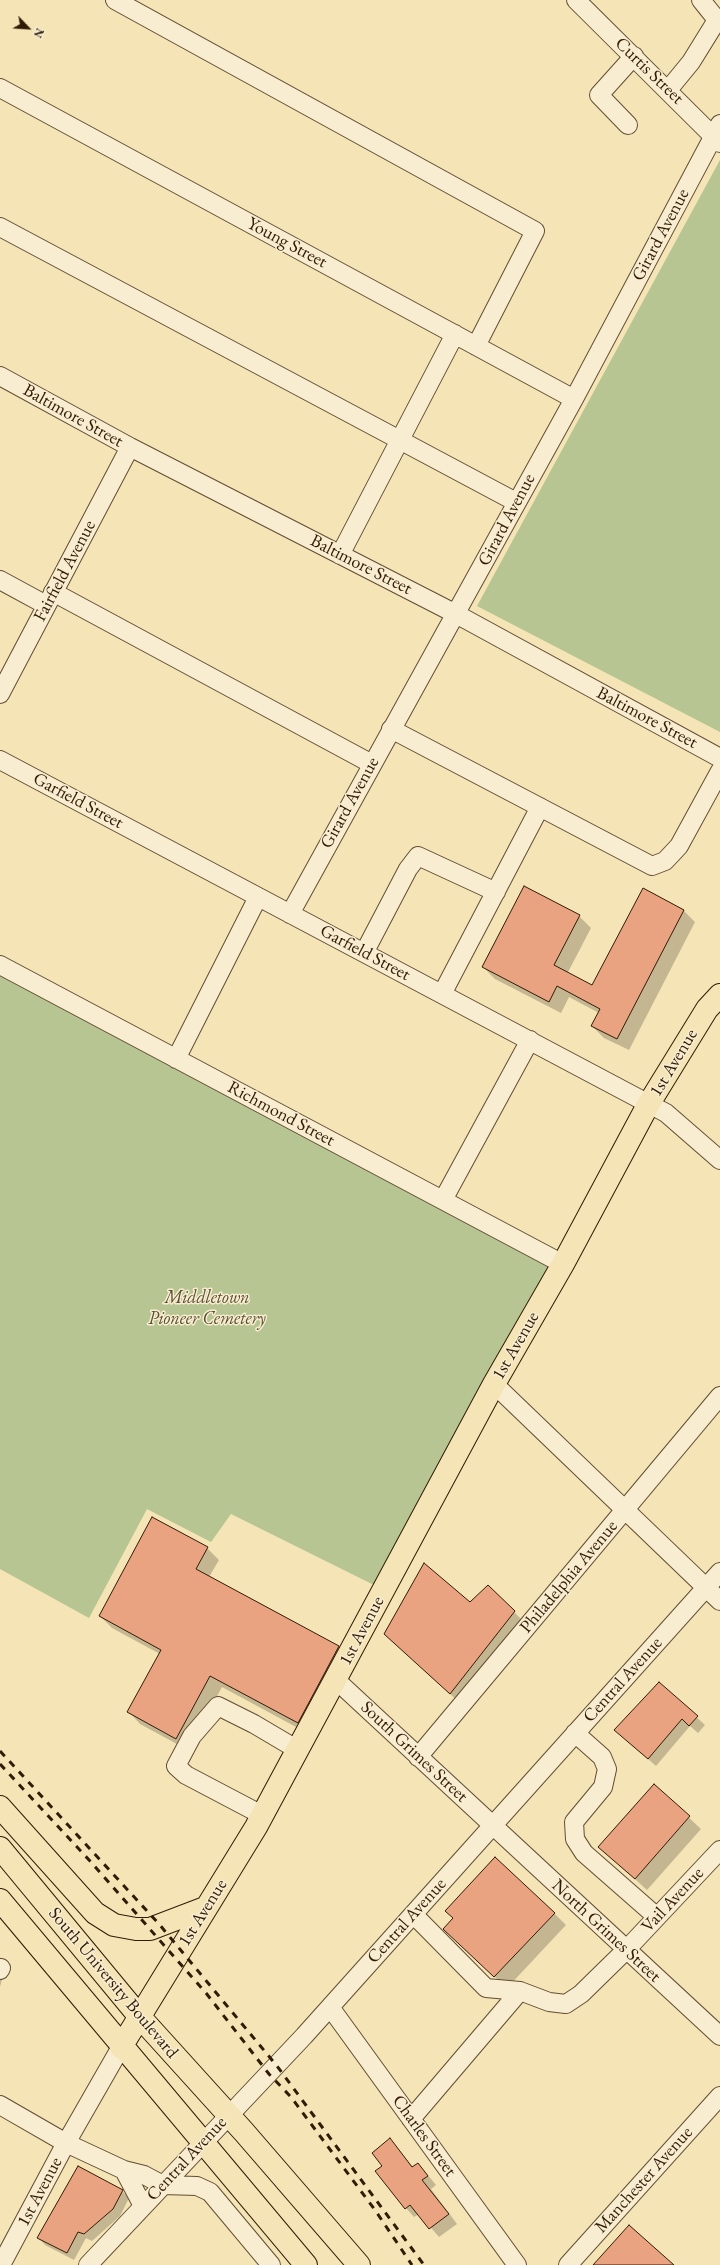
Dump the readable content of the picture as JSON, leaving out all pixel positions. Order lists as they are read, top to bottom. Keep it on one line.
{"streets":{"main road":["1st Avenue","South University Boulevard"],"street":["Curtis Street","Girard Avenue","Young Street","Baltimore Street","Fairfield Avenue","Garfield Street","Richmond Street","Philadelphia Avenue","Central Avenue","South Grimes Street","Vail Avenue","North Grimes Street","Charles Street","Manchester Avenue"]},"crossings":[["Curtis Street","Girard Avenue"],["Girard Avenue","Young Street"],["Girard Avenue","Baltimore Street"],["Girard Avenue","Garfield Street"],["Baltimore Street","Fairfield Avenue"],["Garfield Street","1st Avenue"],["1st Avenue","Richmond Street"],["1st Avenue","South Grimes Street"],["1st Avenue","South University Boulevard"],["Philadelphia Avenue","South Grimes Street"],["Central Avenue","South Grimes Street"],["Central Avenue","North Grimes Street"],["Central Avenue","South University Boulevard"],["Central Avenue","Charles Street"],["South Grimes Street","North Grimes Street"],["Vail Avenue","North Grimes Street"]],"parks":["Middletown Pioneer Cemetery"],"north":"bottom right"}
